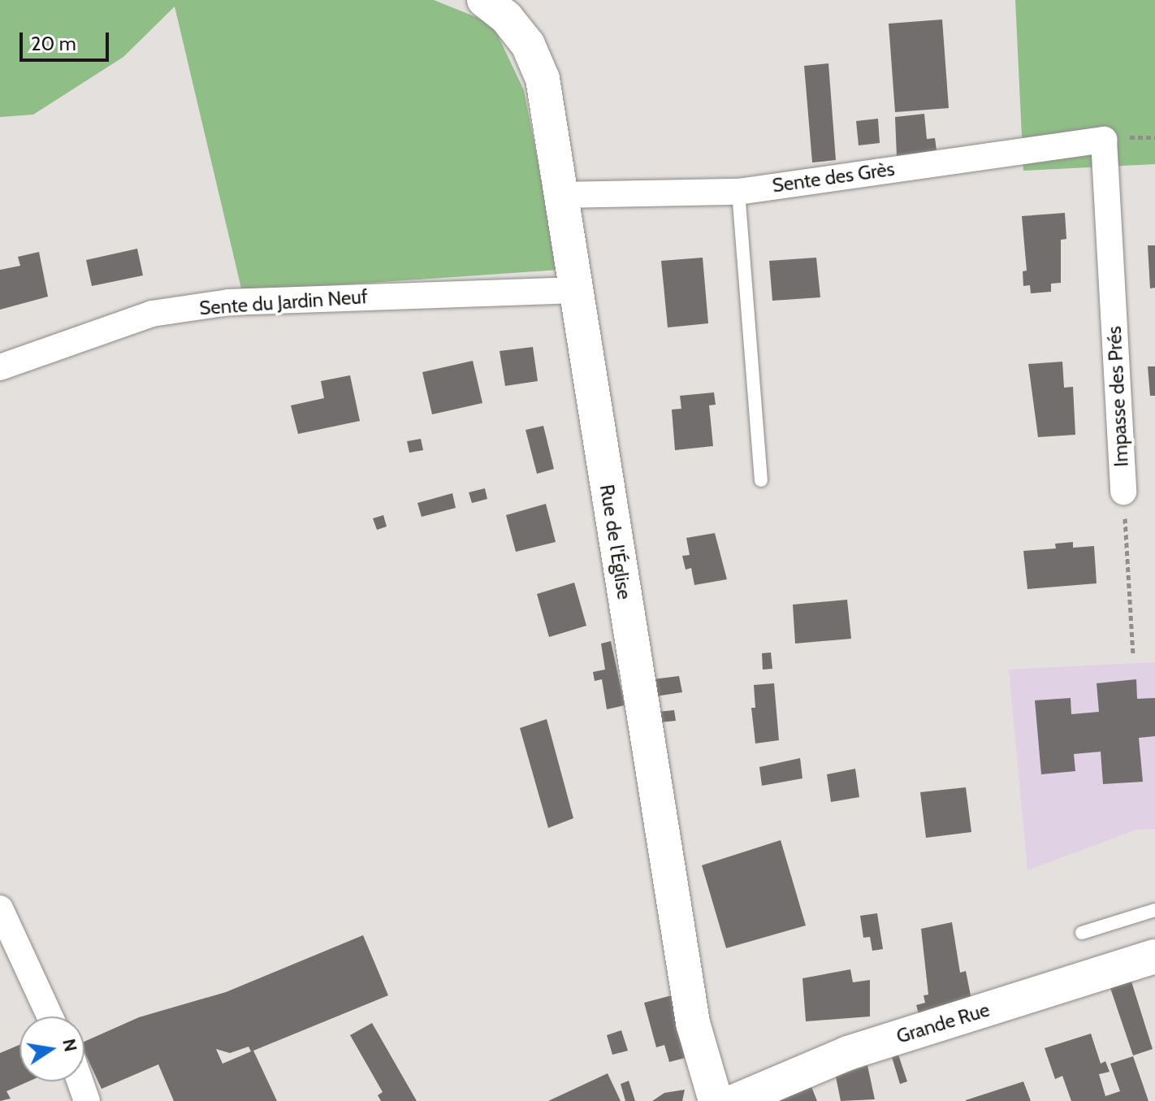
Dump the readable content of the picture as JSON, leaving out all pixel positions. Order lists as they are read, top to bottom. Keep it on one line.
{"streets":{"street":["Sente des Grès","Sente du Jardin Neuf","Impasse des Prés","Rue de l'Église","Grande Rue"]},"crossings":[["Sente des Grès","Impasse des Prés"],["Sente des Grès","Rue de l'Église"],["Sente du Jardin Neuf","Rue de l'Église"]],"scale_bar":"20 m","north":"right"}
